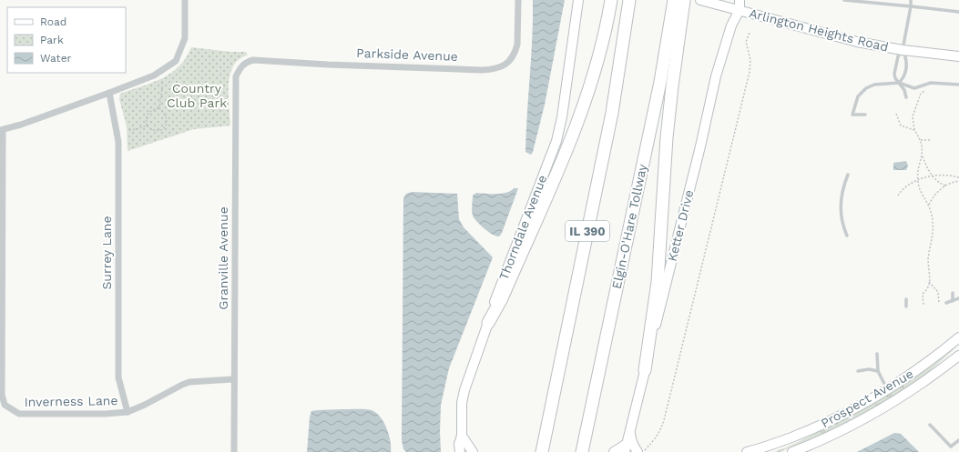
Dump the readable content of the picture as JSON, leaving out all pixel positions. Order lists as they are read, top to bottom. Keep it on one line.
{"streets":{"highway":["Elgin-O'Hare Tollway","IL 390"],"street":["Arlington Heights Road","Parkside Avenue","Ketter Drive","Thorndale Avenue","Surrey Lane","Granville Avenue","Prospect Avenue","Inverness Lane"]},"crossings":[["Arlington Heights Road","Ketter Drive"],["Parkside Avenue","Granville Avenue"],["Surrey Lane","Inverness Lane"],["Granville Avenue","Inverness Lane"]],"parks":["Country Club Park"],"legend":["Road","Park","Water"]}
